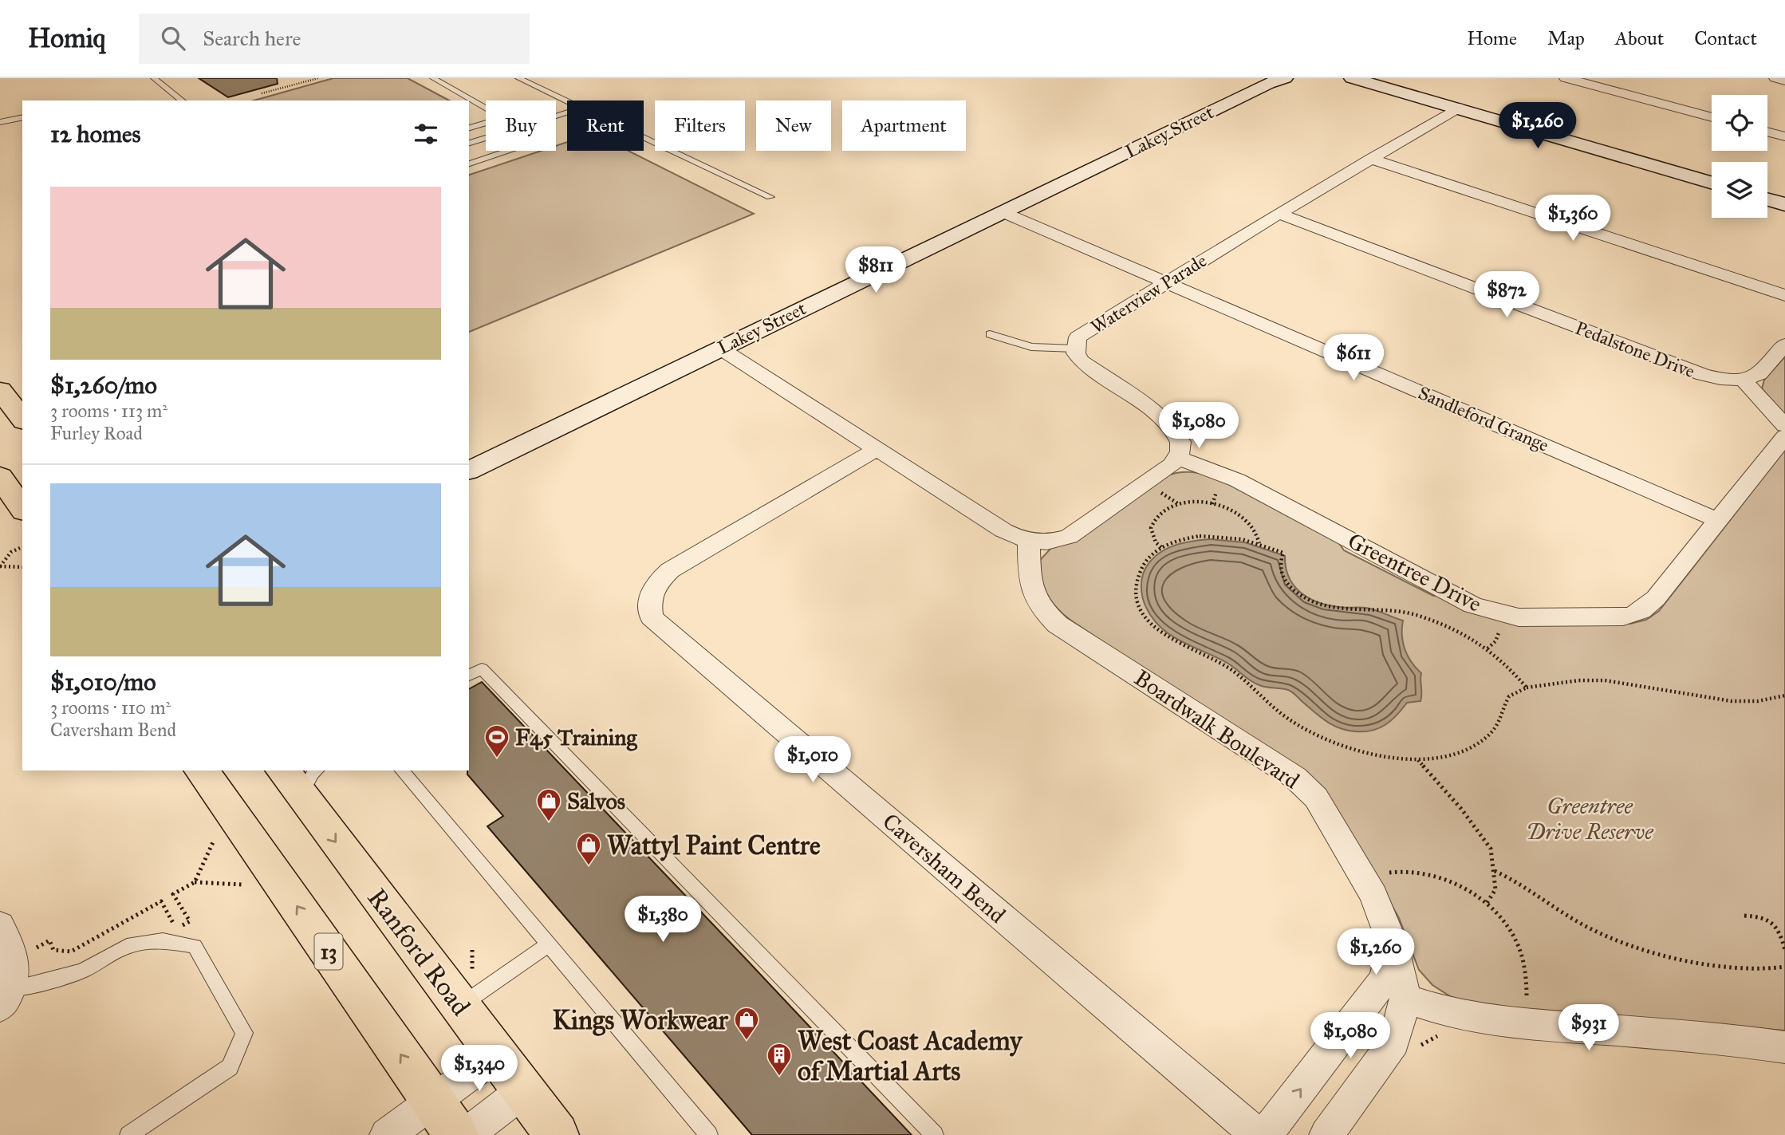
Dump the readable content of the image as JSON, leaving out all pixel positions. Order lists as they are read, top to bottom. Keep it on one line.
{"streets":{"main road":["13","Ranford Road"],"street":["Lakey Street","Waterview Parade","Pedalstone Drive","Sandleford Grange","Greentree Drive","Boardwalk Boulevard","Caversham Bend"]},"crossings":[["Lakey Street","Sandleford Grange"],["Waterview Parade","Pedalstone Drive"],["Waterview Parade","Sandleford Grange"],["Waterview Parade","Greentree Drive"],["Sandleford Grange","Greentree Drive"]],"parks":["Greentree Drive Reserve"],"places":{"sports":["F45 Training"],"shop":["Salvos","Wattyl Paint Centre","Kings Workwear"],"building":["West Coast Academy of Martial Arts"]},"page":{"header":"Homiq","search":"Search here","nav":["Home","Map","About","Contact"],"chip":["Buy","Rent","Filters","New","Apartment"],"heading":"12 homes","price":["$1,260","$1,360","$811","$872","$611","$1,080","$1,010","$1,380","$1,260","$931","$1,080","$1,340"],"list":[{"name":"$1,260/mo","note":"3 rooms · 113 m² · Furley Road"},{"name":"$1,010/mo","note":"3 rooms · 110 m² · Caversham Bend"}]}}
